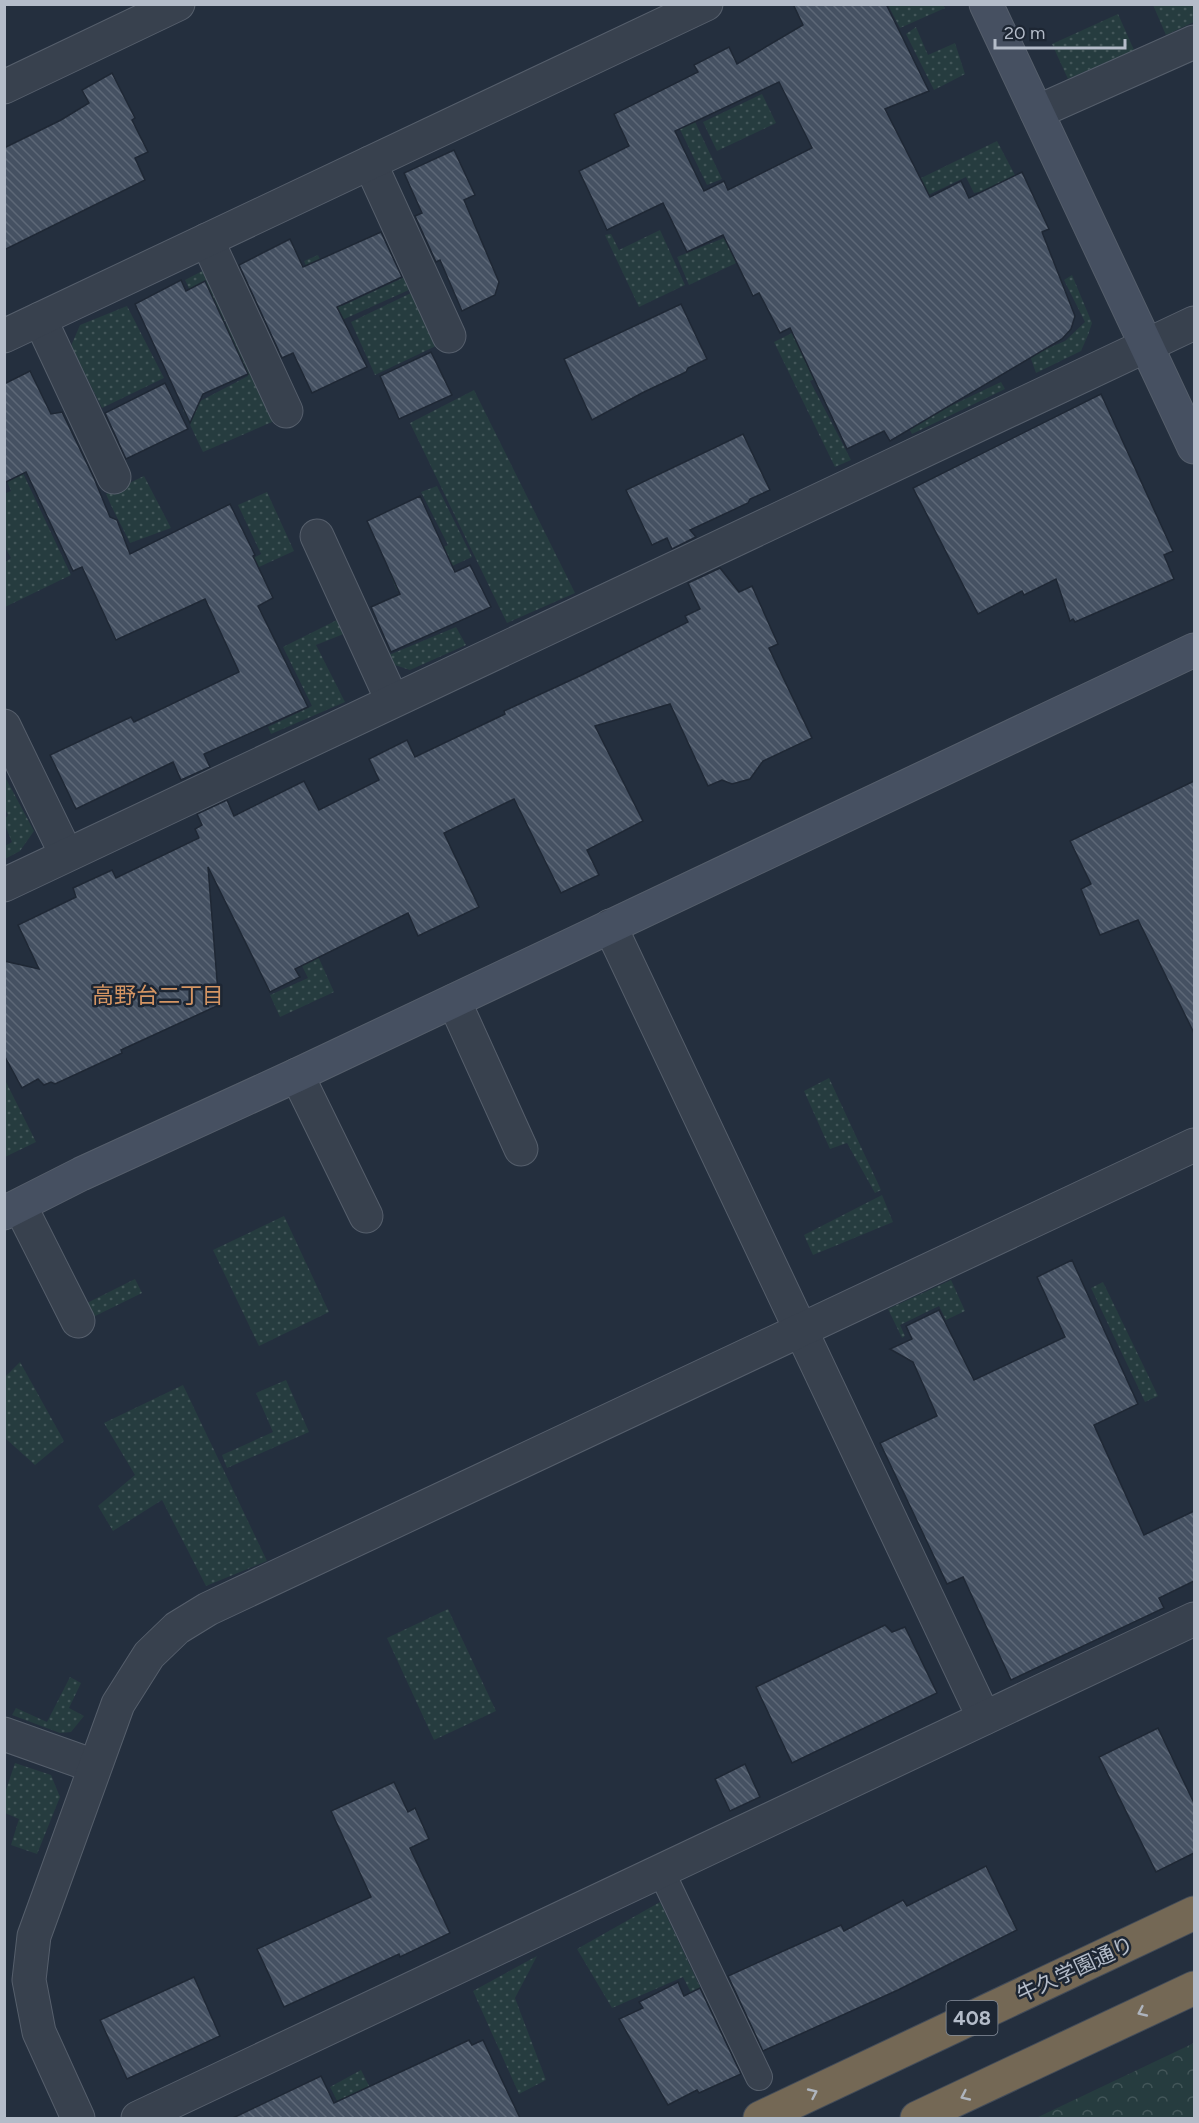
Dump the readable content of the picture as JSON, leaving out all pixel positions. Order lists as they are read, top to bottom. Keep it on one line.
{"streets":{"highway":["牛久学園通り","408"]},"districts":["高野台二丁目"],"scale_bar":"20 m"}
